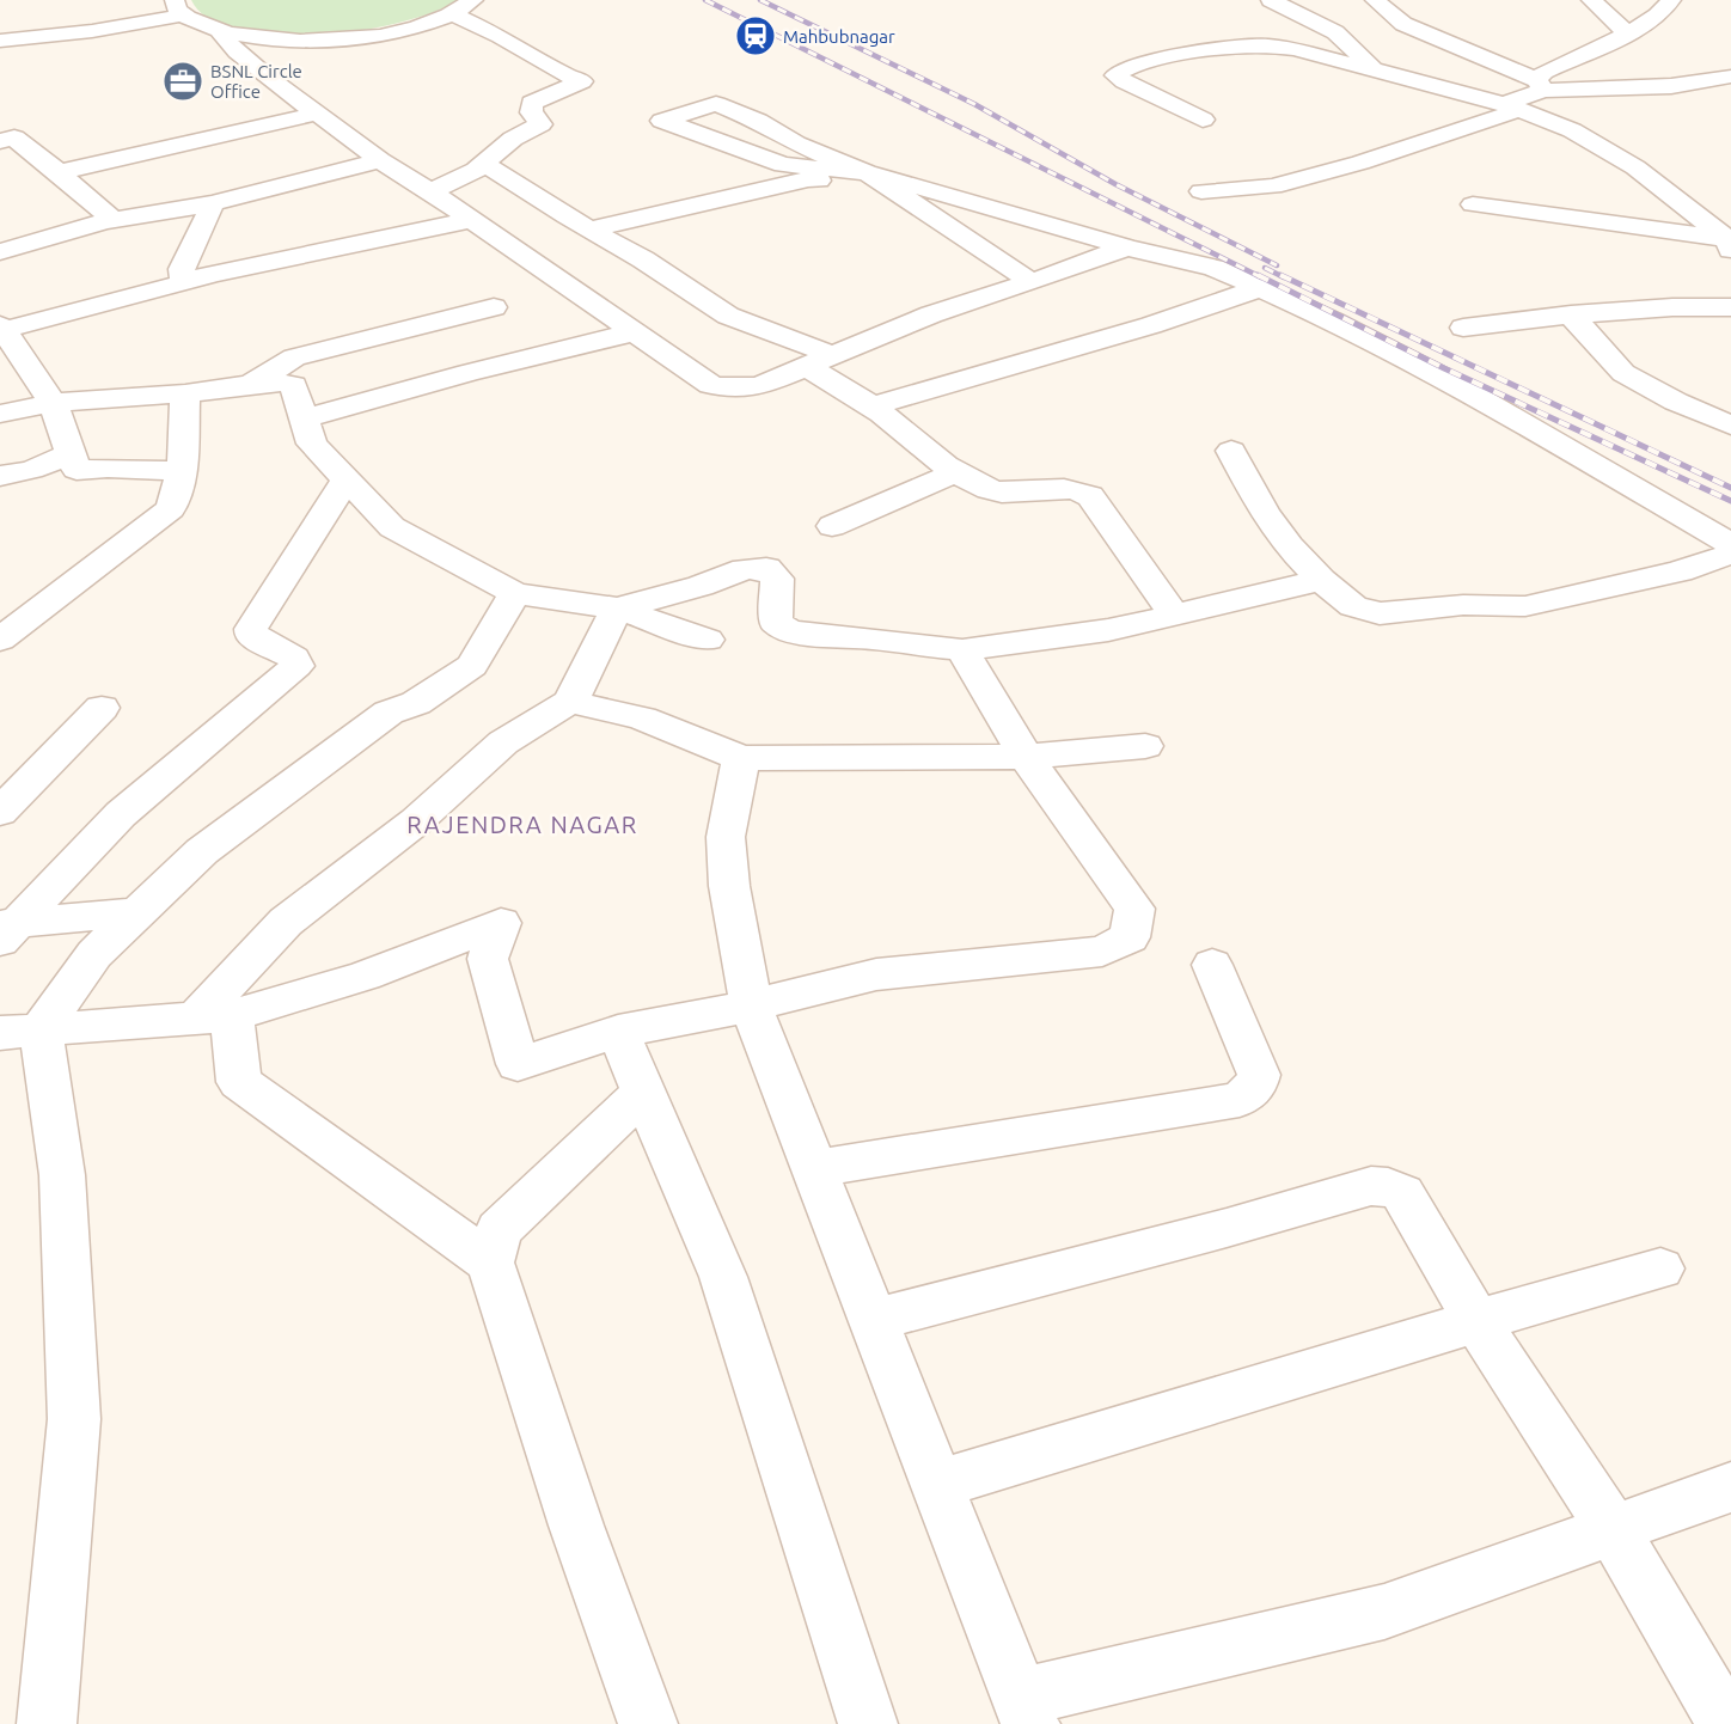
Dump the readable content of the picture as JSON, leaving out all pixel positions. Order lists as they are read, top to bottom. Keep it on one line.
{"districts":["RAJENDRA NAGAR"],"places":{"station":["Mahbubnagar"],"office":["BSNL Circle Office"]}}
